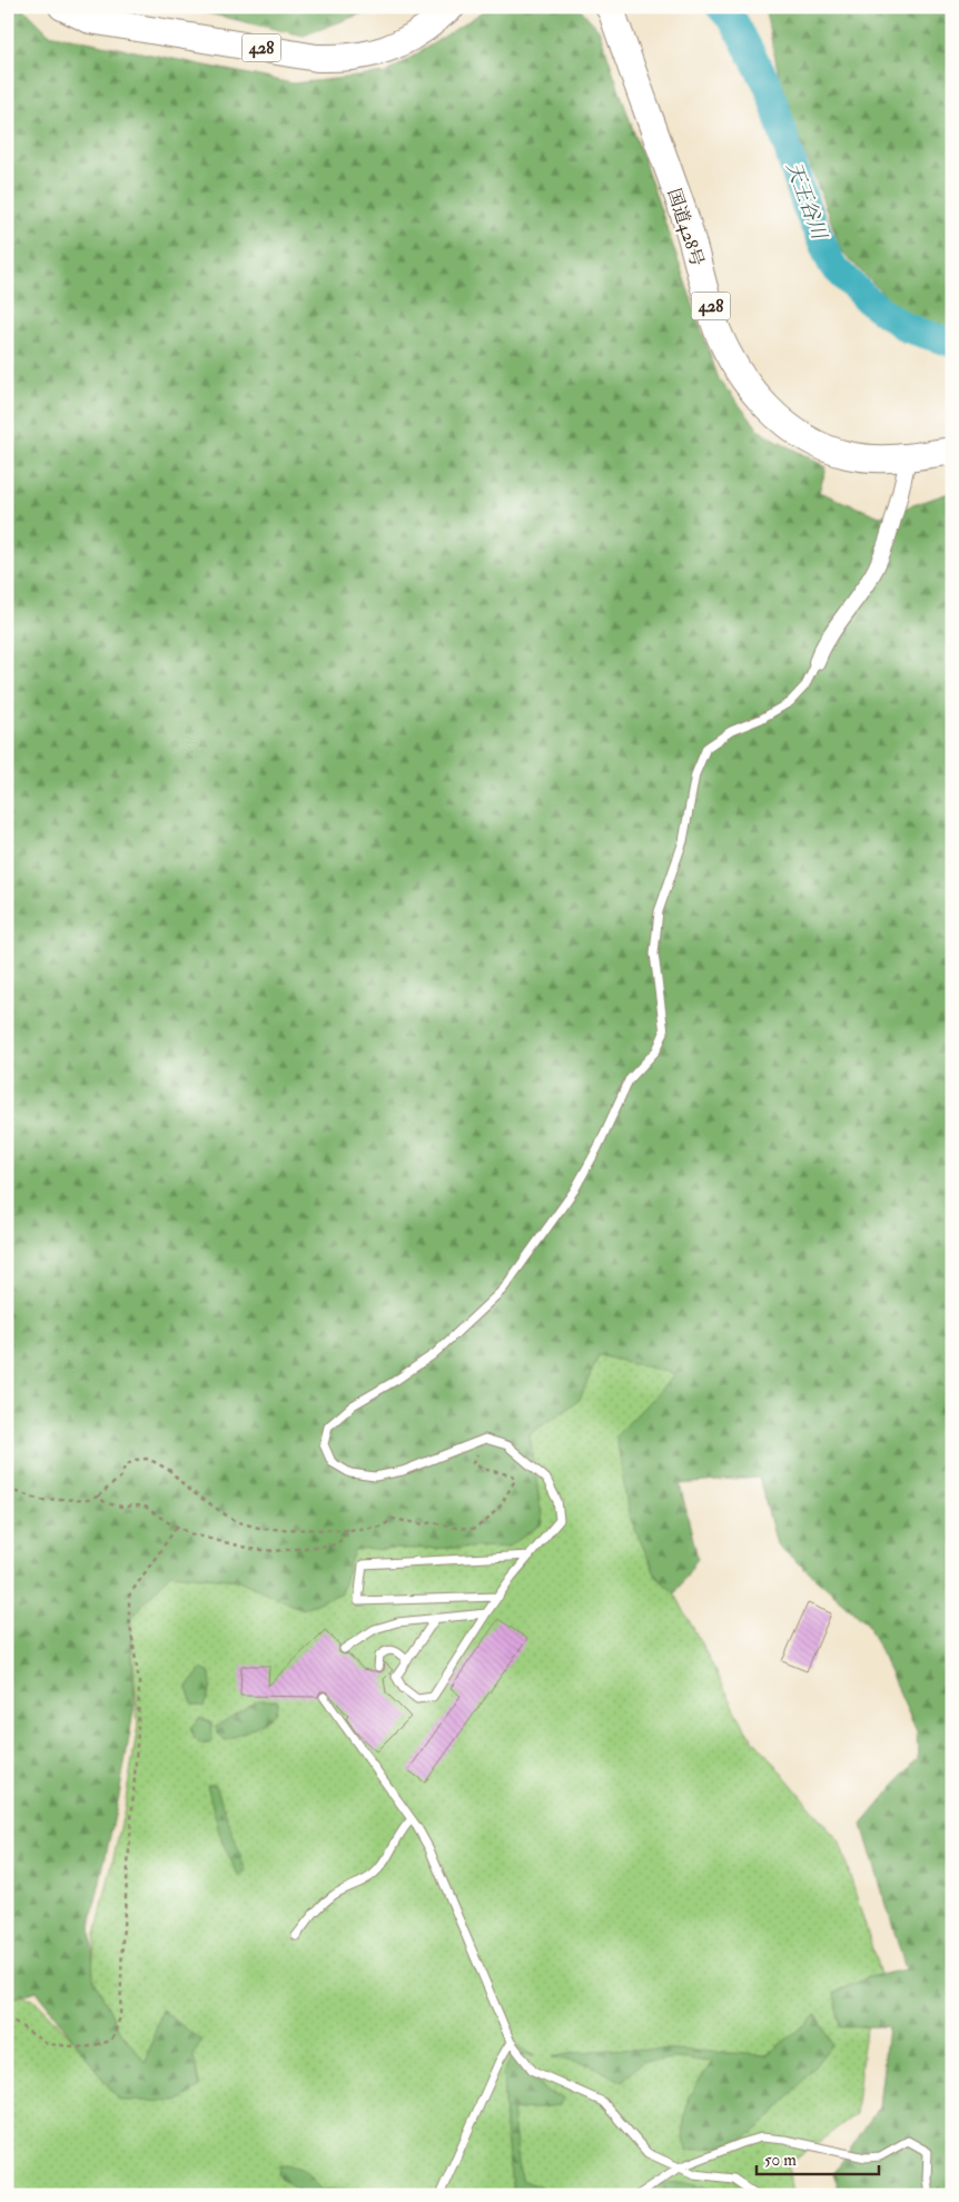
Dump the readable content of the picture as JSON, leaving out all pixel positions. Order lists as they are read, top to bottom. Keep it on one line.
{"streets":{"highway":["428","国道428号"]},"water":["天王谷川"],"scale_bar":"50 m"}
